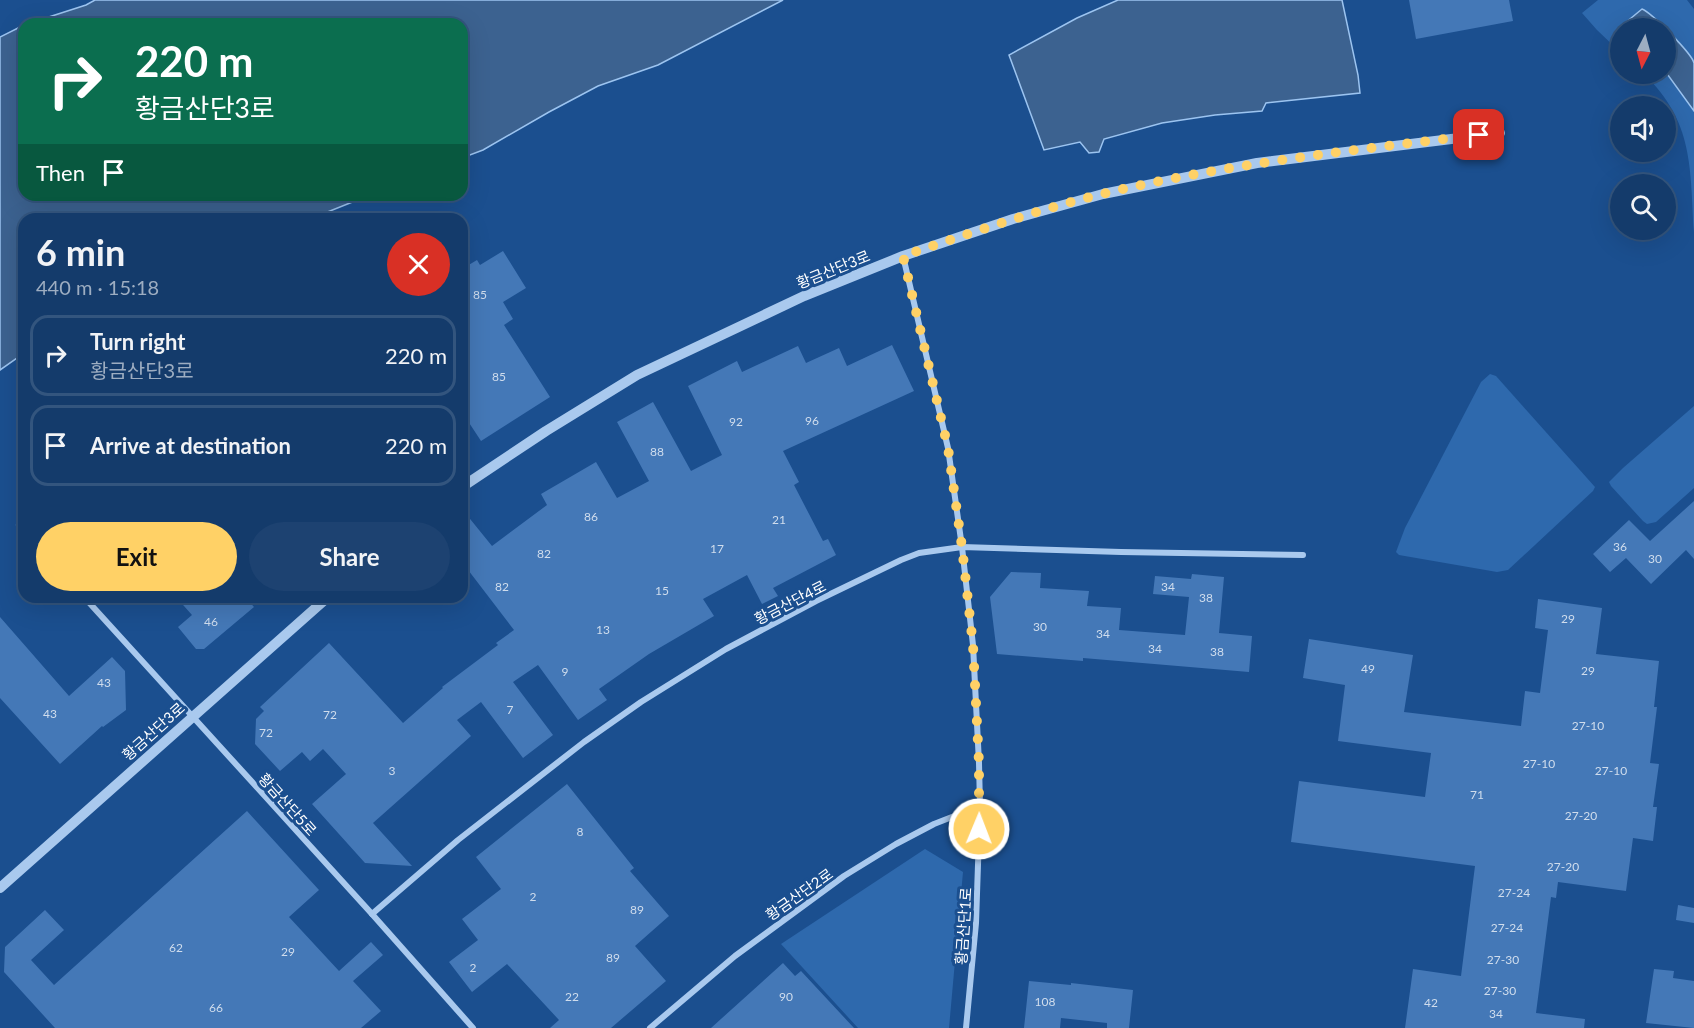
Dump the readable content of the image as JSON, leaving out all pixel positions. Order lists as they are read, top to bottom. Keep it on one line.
{"streets":{"street":["황금산단3로","황금산단4로","황금산단5로","황금산단2로","황금산단1로"]},"crossings":[["황금산단3로","황금산단5로"],["황금산단3로","황금산단1로"],["황금산단4로","황금산단5로"],["황금산단4로","황금산단1로"],["황금산단2로","황금산단1로"]],"house_numbers":["85","85","96","92","88","86","21","36","17","82","30","82","34","15","38","29","46","30","13","34","34","38","49","29","9","43","7","43","72","27-10","72","27-10","3","27-10","71","27-20","8","27-20","27-24","2","89","27-24","62","29","89","27-30","2","27-30","22","90","108","42","66","34"],"north":"bottom","page":{"turn":["220 m","황금산단3로"],"then":"Then","heading":["6 min","440 m · 15:18"],"list":[{"name":"Turn right","note":"황금산단3로","value":"220 m"},{"name":"Arrive at destination","value":"220 m"}],"buttons":["Exit","Share"]}}
